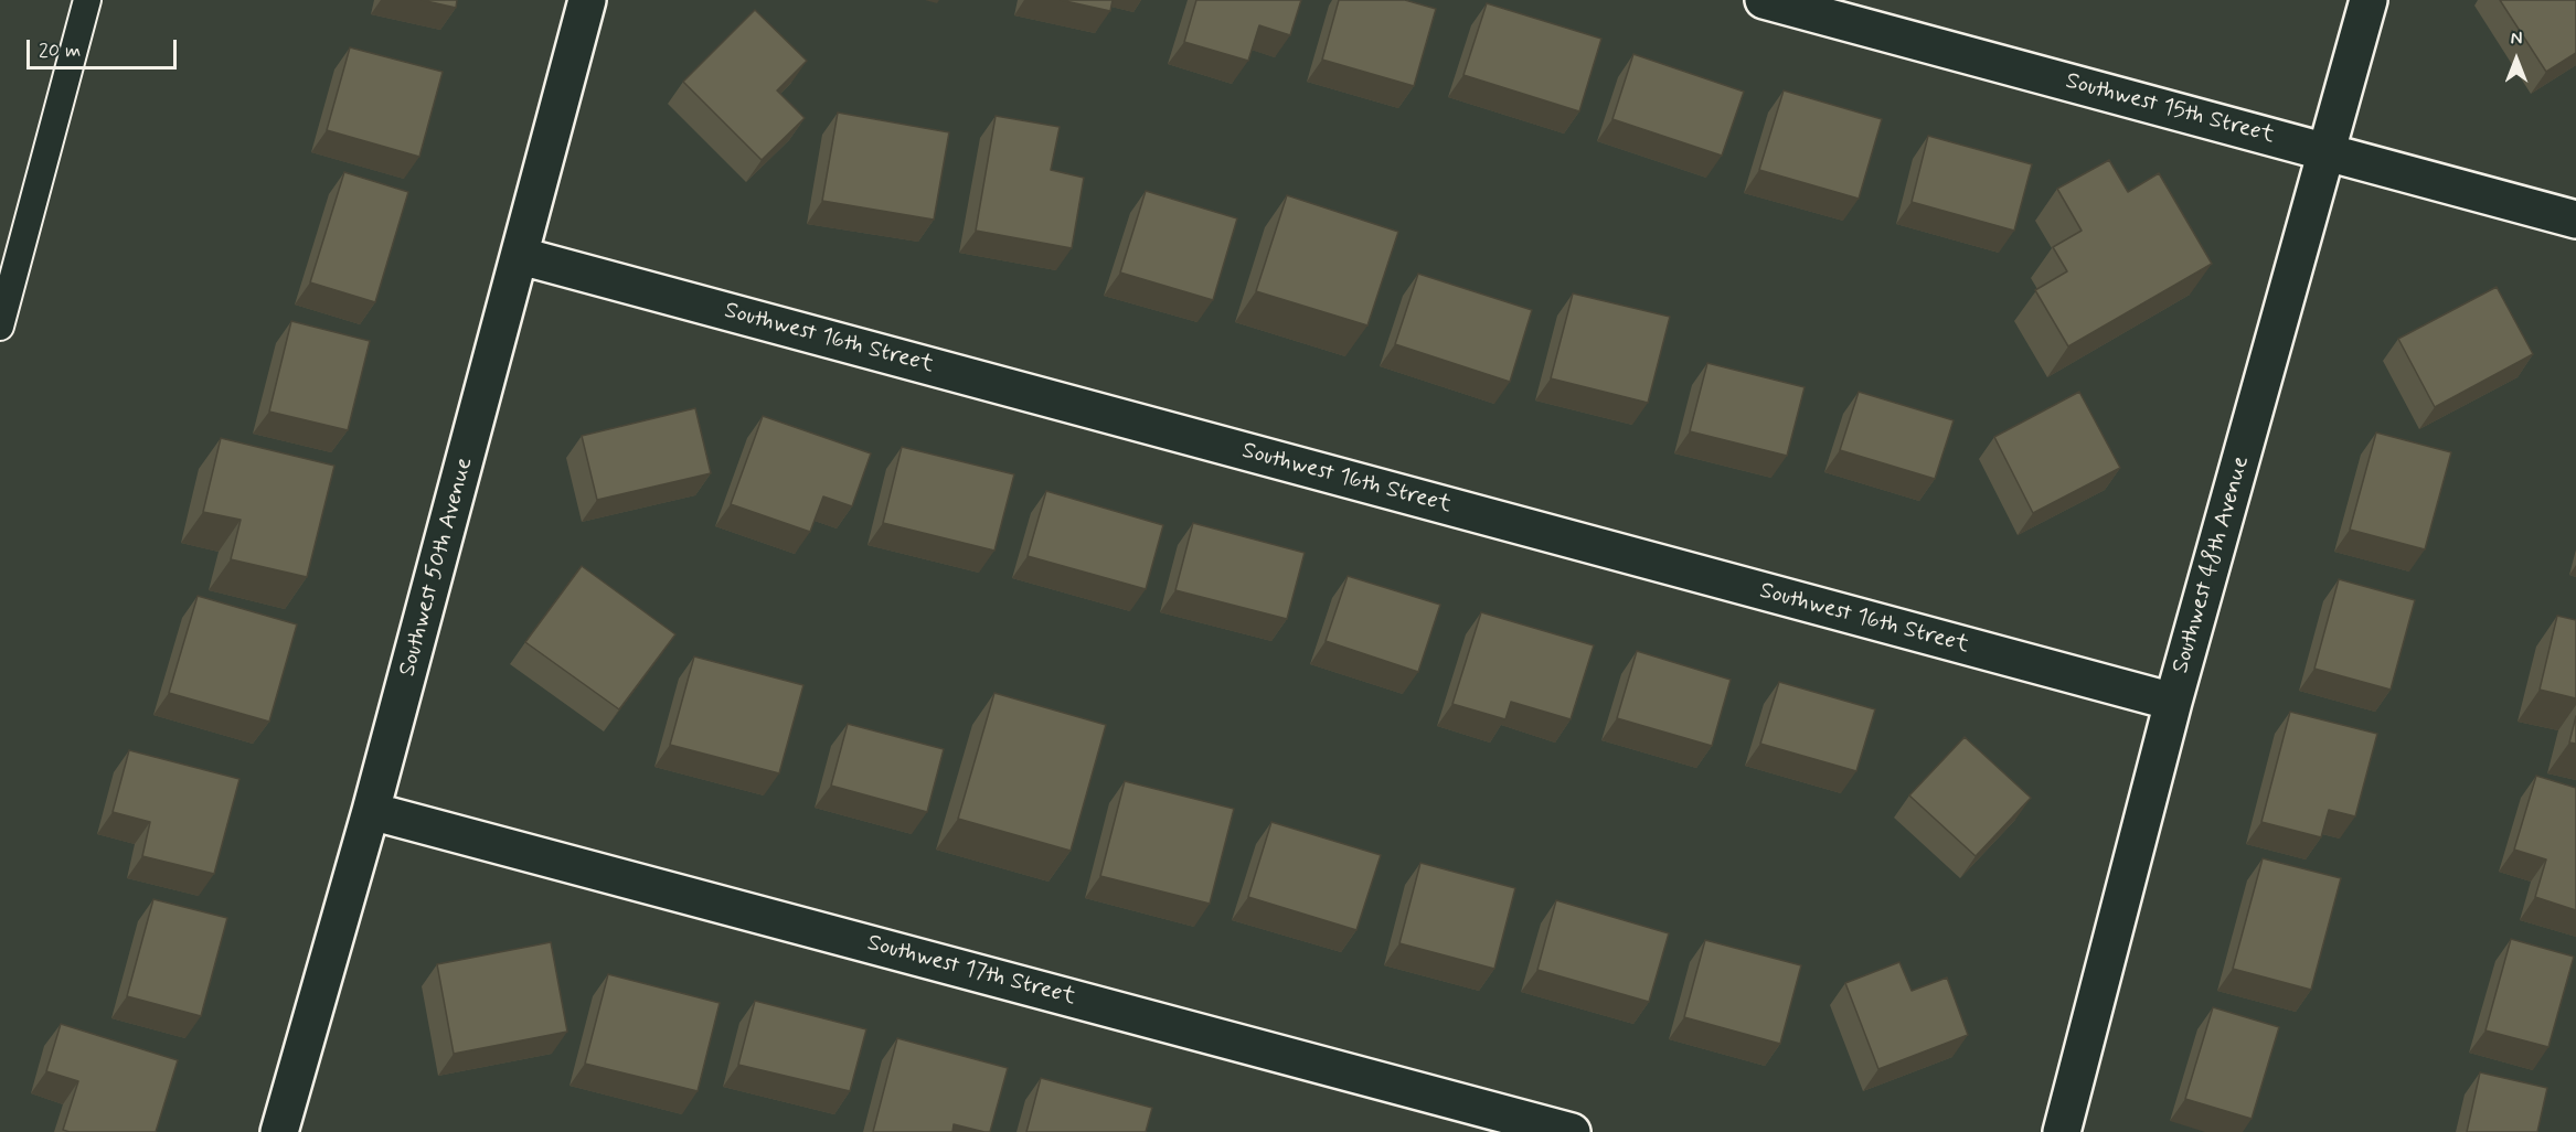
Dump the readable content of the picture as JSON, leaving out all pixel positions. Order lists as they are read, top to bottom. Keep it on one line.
{"streets":{"street":["Southwest 15th Street","Southwest 16th Street","Southwest 48th Avenue","Southwest 50th Avenue","Southwest 17th Street"]},"crossings":[["Southwest 15th Street","Southwest 48th Avenue"],["Southwest 16th Street","Southwest 48th Avenue"],["Southwest 16th Street","Southwest 50th Avenue"],["Southwest 50th Avenue","Southwest 17th Street"]],"scale_bar":"20 m","north":"top"}
